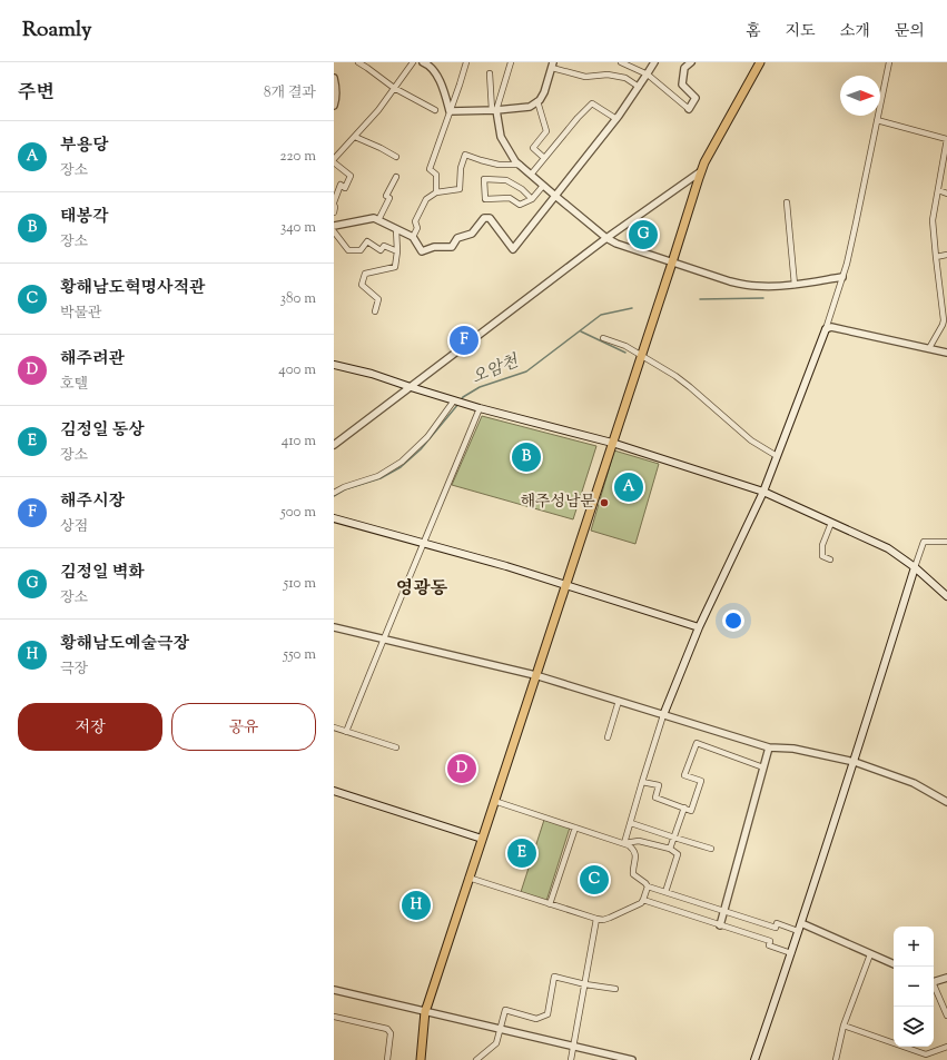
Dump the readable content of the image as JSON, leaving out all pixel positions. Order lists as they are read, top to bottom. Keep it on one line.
{"districts":["영광동"],"water":["오암천"],"places":["해주성남문"],"north":"right","page":{"header":"Roamly","nav":["홈","지도","소개","문의"],"heading":["주변","8개 결과"],"list":[{"mark":"A","name":"부용당","note":"장소","value":"220 m"},{"mark":"B","name":"태봉각","note":"장소","value":"340 m"},{"mark":"C","name":"황해남도혁명사적관","note":"박물관","value":"380 m"},{"mark":"D","name":"해주려관","note":"호텔","value":"400 m"},{"mark":"E","name":"김정일 동상","note":"장소","value":"410 m"},{"mark":"F","name":"해주시장","note":"상점","value":"500 m"},{"mark":"G","name":"김정일 벽화","note":"장소","value":"510 m"},{"mark":"H","name":"황해남도예술극장","note":"극장","value":"550 m"}],"pins":["G","F","B","A","D","E","C","H"],"buttons":["저장","공유"],"map_buttons":["+","−"]}}
